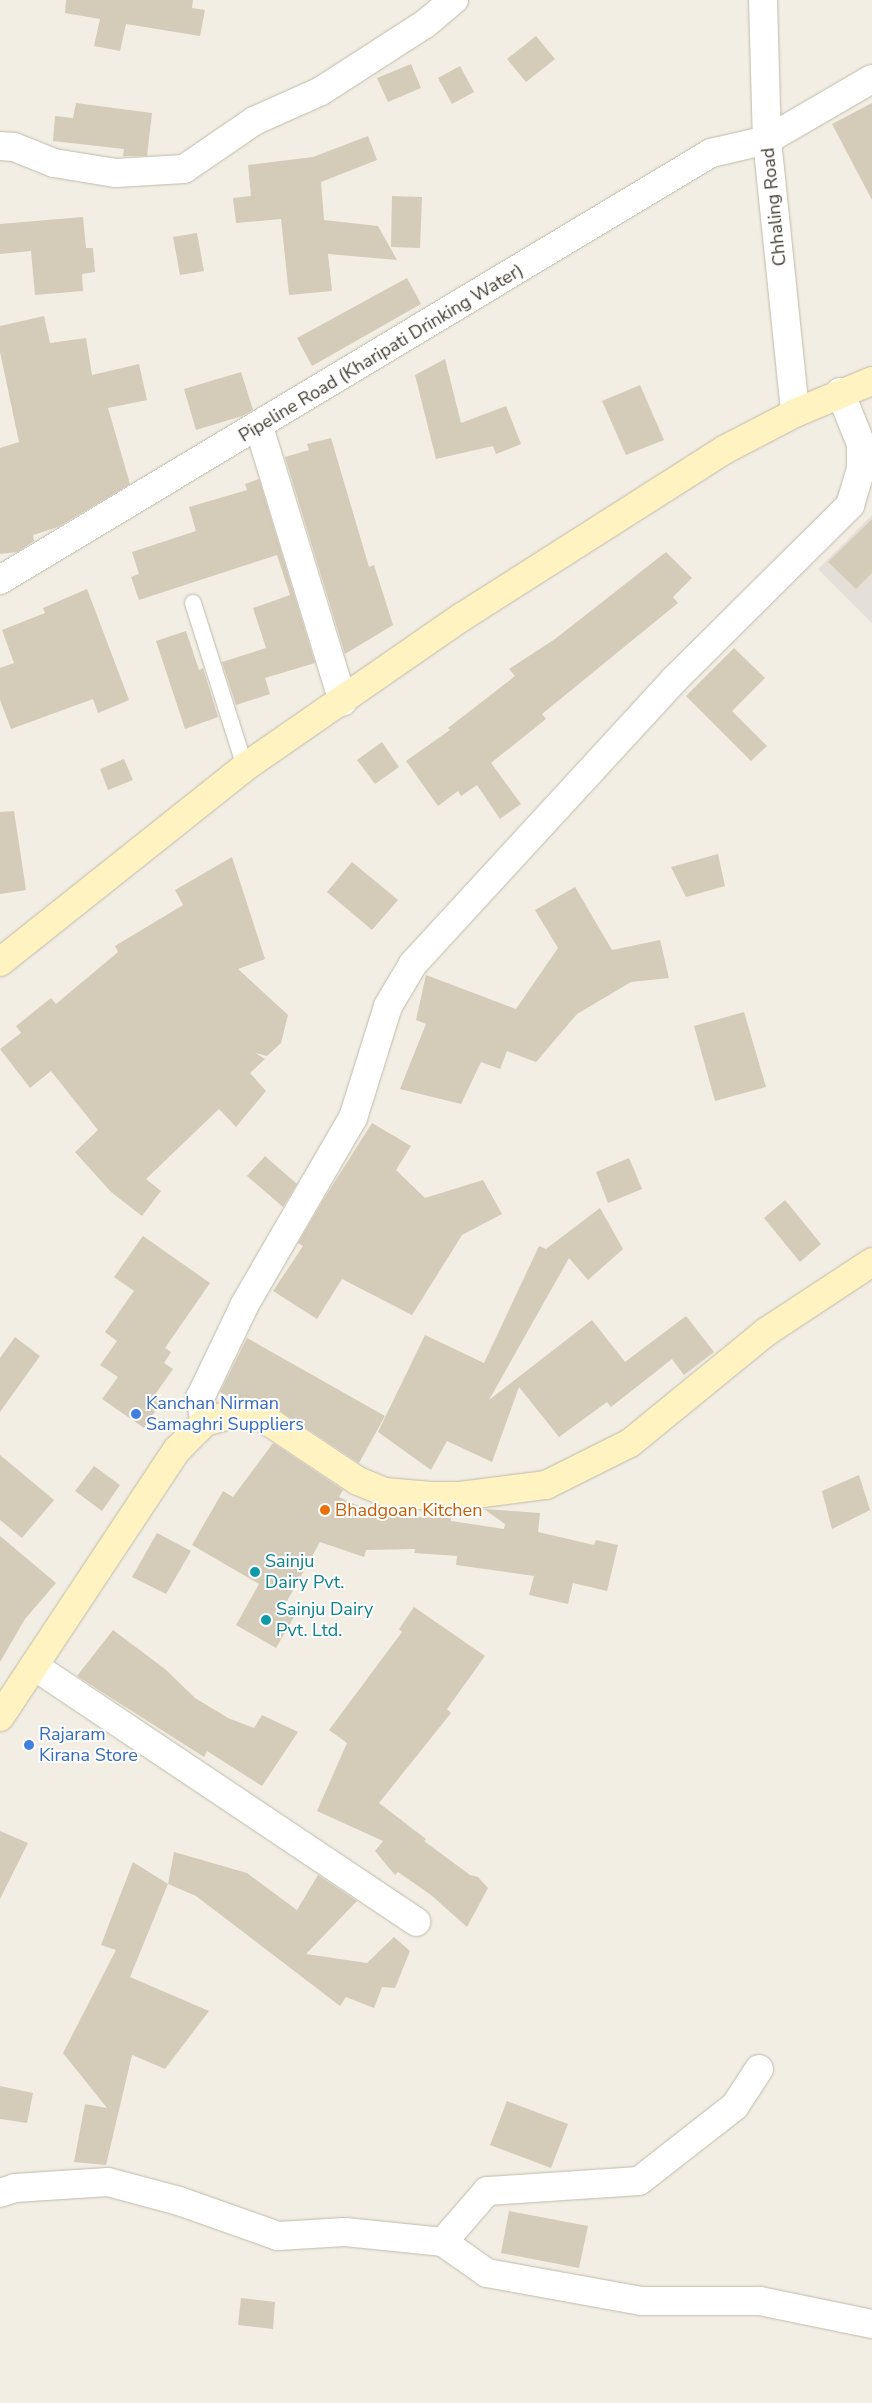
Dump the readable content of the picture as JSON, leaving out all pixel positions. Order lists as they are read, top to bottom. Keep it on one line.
{"streets":{"street":["Chhaling Road","Pipeline Road (Kharipati Drinking Water)"]},"crossings":[["Chhaling Road","Pipeline Road (Kharipati Drinking Water)"]],"places":["Kanchan Nirman Samaghri Suppliers","Bhadgoan Kitchen","Sainju Dairy Pvt.","Sainju Dairy Pvt. Ltd.","Rajaram Kirana Store"]}
